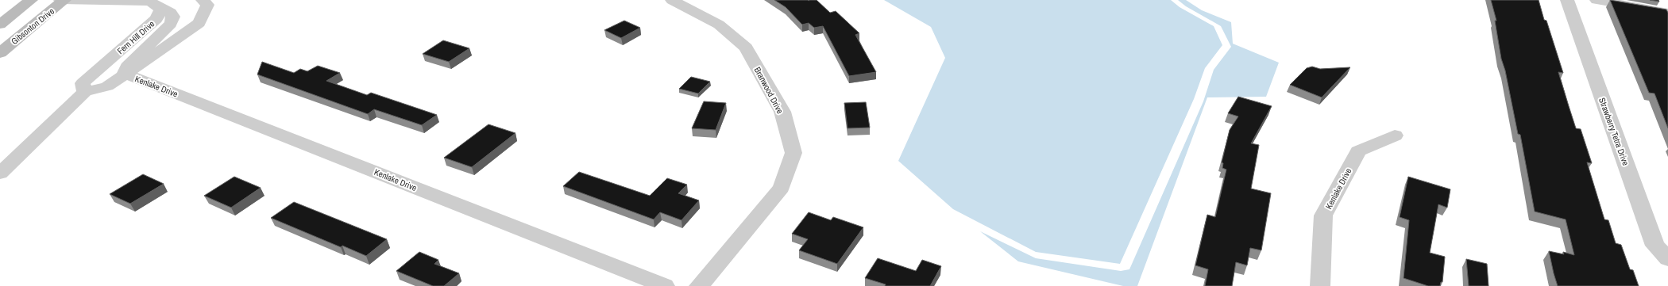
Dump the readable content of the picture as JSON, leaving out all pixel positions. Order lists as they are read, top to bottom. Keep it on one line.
{"streets":{"main road":["Gibsonton Drive"],"street":["Fern Hill Drive","Kenlake Drive","Branwood Drive","Strawberry Tetra Drive"]}}
